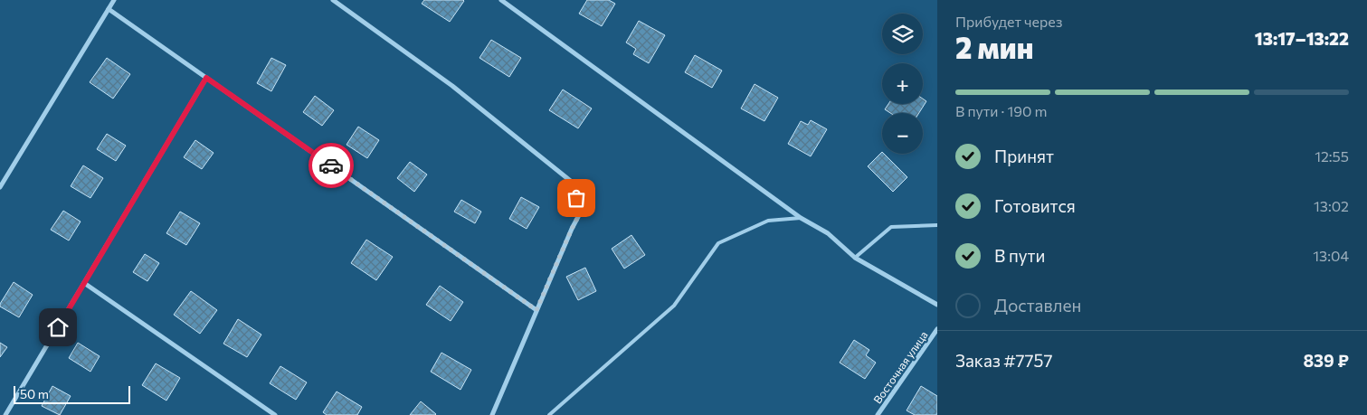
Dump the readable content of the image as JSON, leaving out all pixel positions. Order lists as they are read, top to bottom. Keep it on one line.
{"streets":{"street":["Восточная улица"]},"scale_bar":"50 m","page":{"heading":["2 мин","Прибудет через","13:17–13:22"],"panel":["Заказ #7757","839 ₽"],"map_buttons":["+","−"],"bar":"В пути · 190 m","list":[["Принят","12:55"],["Готовится","13:02"],["В пути","13:04"],"Доставлен"],"scale":"50 m"}}
